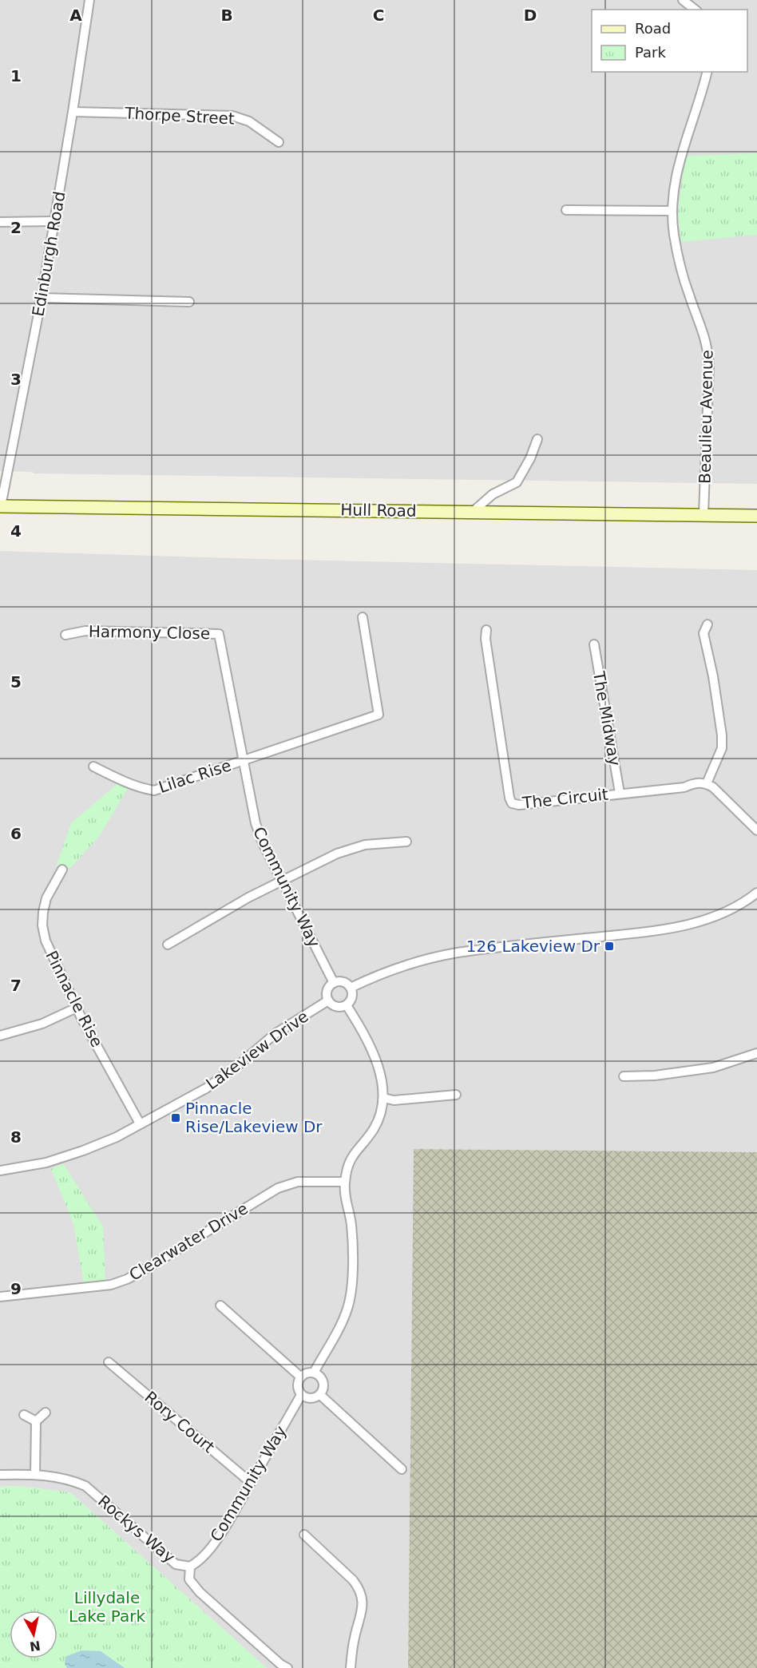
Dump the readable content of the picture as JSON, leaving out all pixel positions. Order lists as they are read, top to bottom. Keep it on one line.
{"streets":{"main road":["Hull Road"],"street":["Thorpe Street","Edinburgh Road","Beaulieu Avenue","Harmony Close","The Midway","Lilac Rise","The Circuit","Community Way","Pinnacle Rise","Lakeview Drive","Clearwater Drive","Rory Court","Rockys Way"]},"crossings":[["Thorpe Street","Edinburgh Road"],["Edinburgh Road","Hull Road"],["Beaulieu Avenue","Hull Road"],["Harmony Close","Lilac Rise"],["Harmony Close","Community Way"],["The Midway","The Circuit"],["Lilac Rise","Community Way"],["Community Way","Lakeview Drive"],["Community Way","Rory Court"],["Community Way","Rockys Way"],["Pinnacle Rise","Lakeview Drive"]],"parks":["Lillydale Lake Park"],"places":{"transit":["126 Lakeview Dr","Pinnacle Rise/Lakeview Dr"]},"legend":["Road","Park"],"north":"bottom","grid":{"columns":["A","B","C","D"],"rows":["1","2","3","4","5","6","7","8","9"]}}
